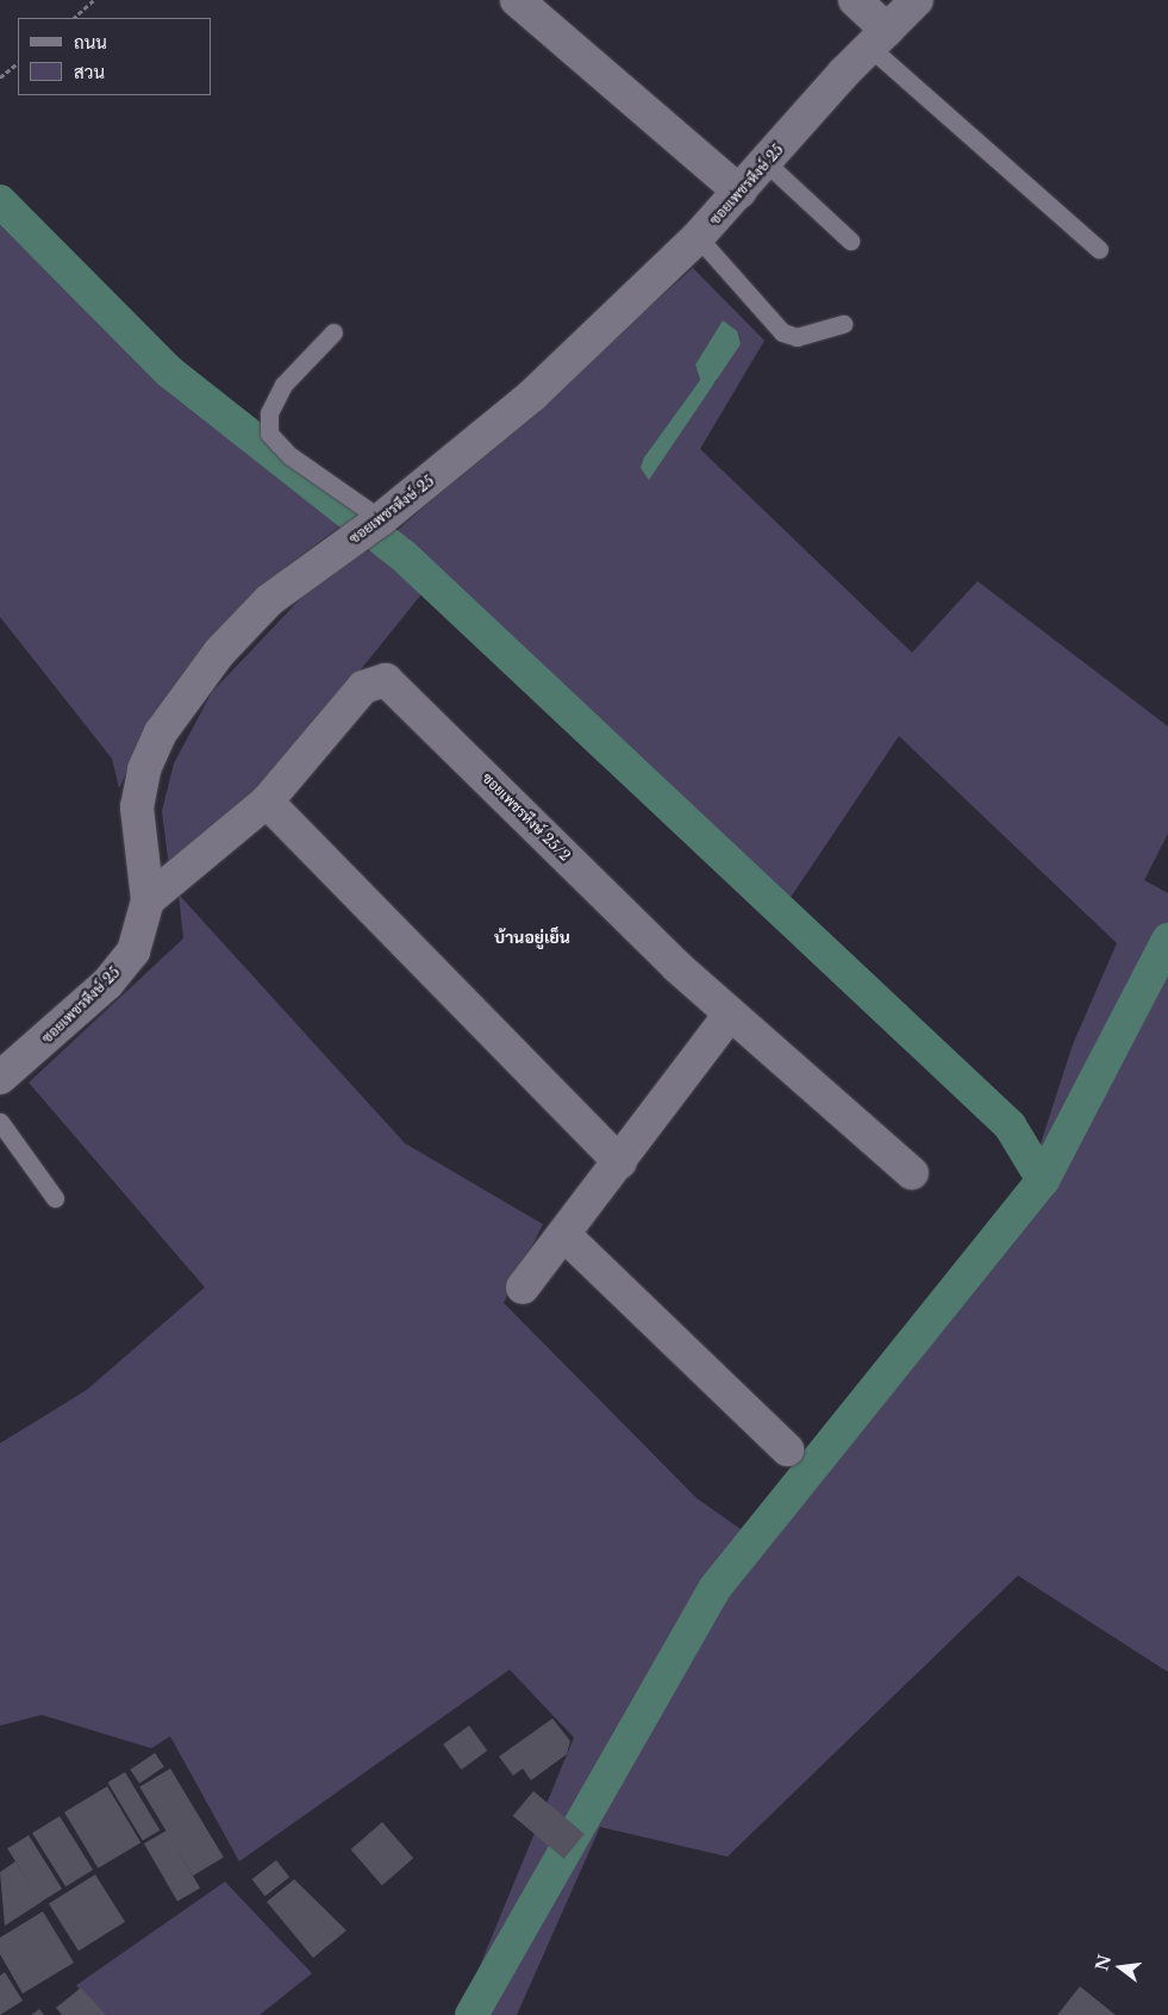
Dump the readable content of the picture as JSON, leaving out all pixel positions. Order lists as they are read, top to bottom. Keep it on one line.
{"streets":{"street":["ซอยเพชรหึงษ์ 25","ซอยเพชรหึงษ์ 25/2"]},"crossings":[["ซอยเพชรหึงษ์ 25","ซอยเพชรหึงษ์ 25/2"]],"districts":["บ้านอยู่เย็น"],"legend":["ถนน","สวน"],"north":"left"}
